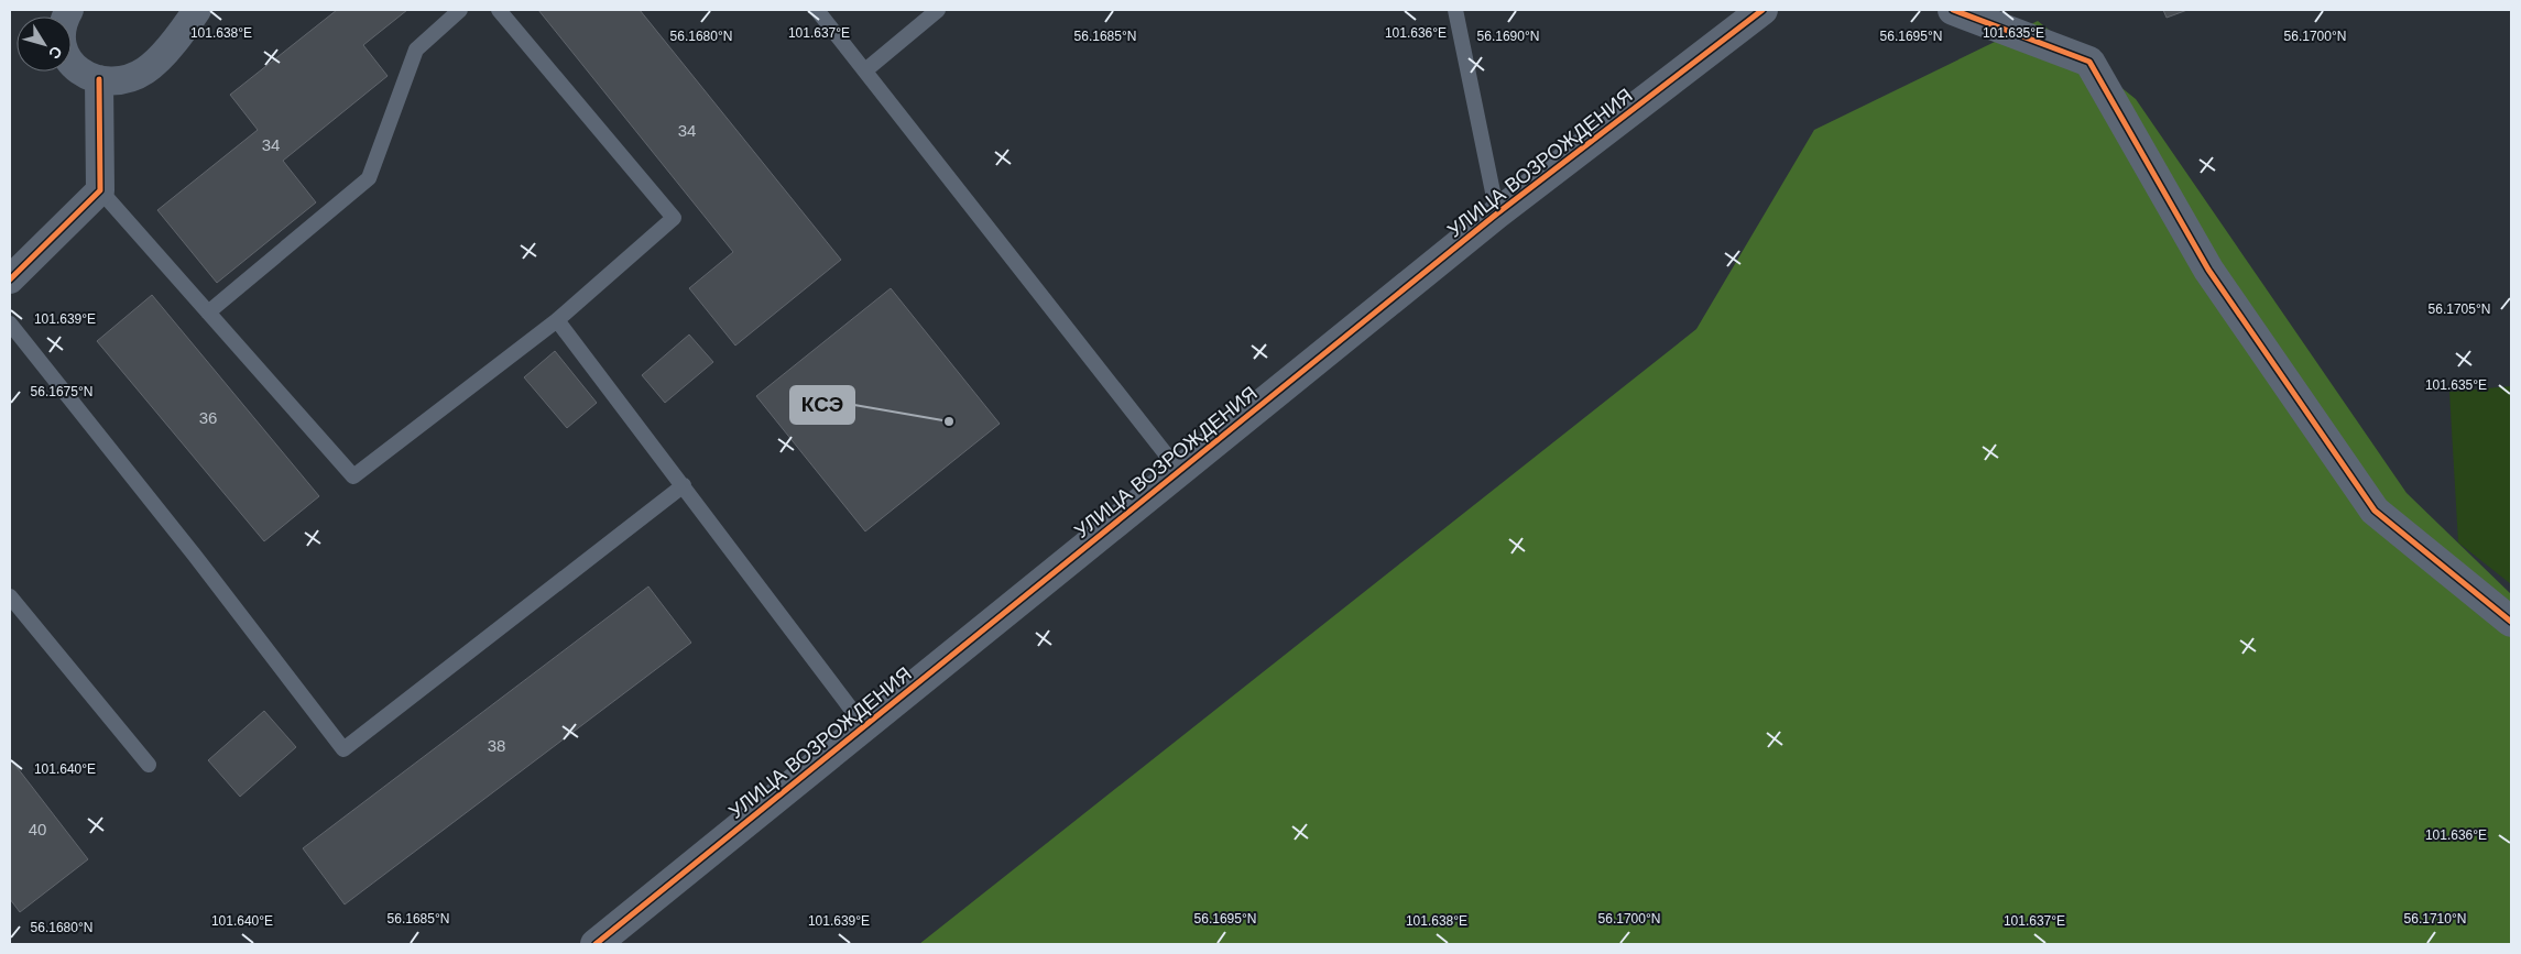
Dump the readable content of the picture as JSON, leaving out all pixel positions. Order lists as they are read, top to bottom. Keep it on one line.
{"streets":{"street":["УЛИЦА ВОЗРОЖДЕНИЯ"]},"places":["КСЭ"],"house_numbers":["34","34","36","38","40"],"north":"bottom right","coordinates":["101.638°E","101.637°E","101.636°E","101.635°E","56.1680°N","56.1685°N","56.1690°N","56.1695°N","56.1700°N","56.1705°N","101.639°E","56.1675°N","101.640°E","56.1710°N"]}
